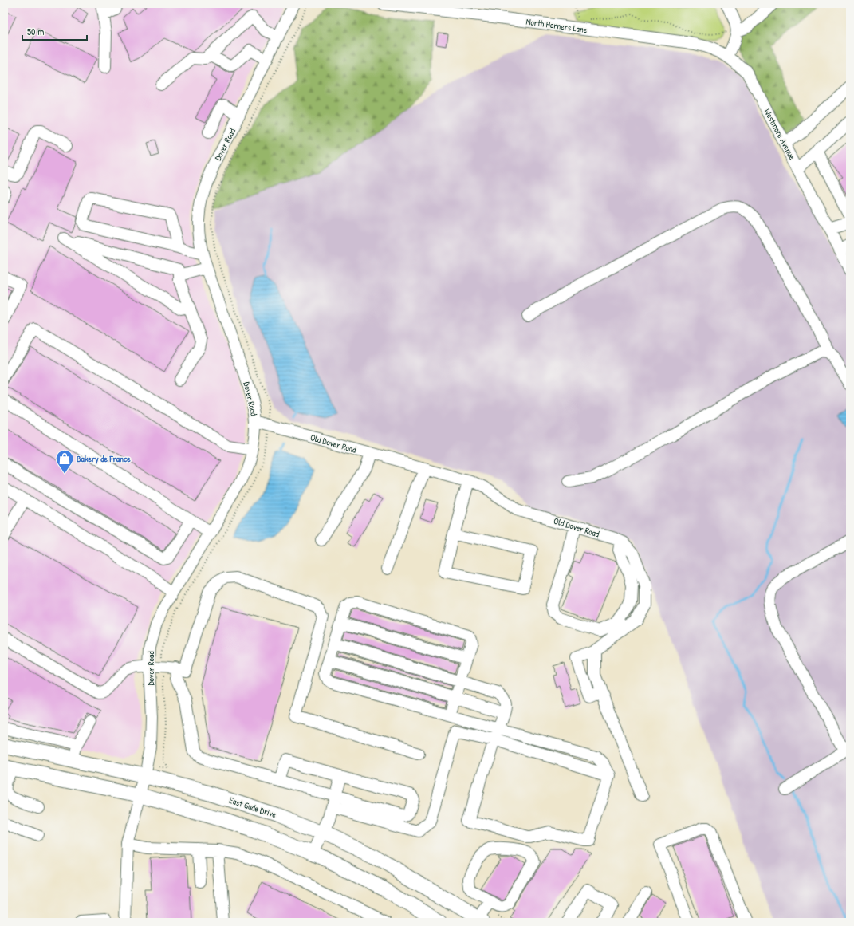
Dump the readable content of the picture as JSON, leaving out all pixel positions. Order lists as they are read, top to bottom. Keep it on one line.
{"streets":{"main road":["East Gude Drive"],"street":["North Horners Lane","Westmore Avenue","Dover Road","Old Dover Road"]},"crossings":[["North Horners Lane","Westmore Avenue"],["Dover Road","Old Dover Road"],["Dover Road","East Gude Drive"]],"places":{"shop":["Bakery de France"]},"scale_bar":"50 m"}
